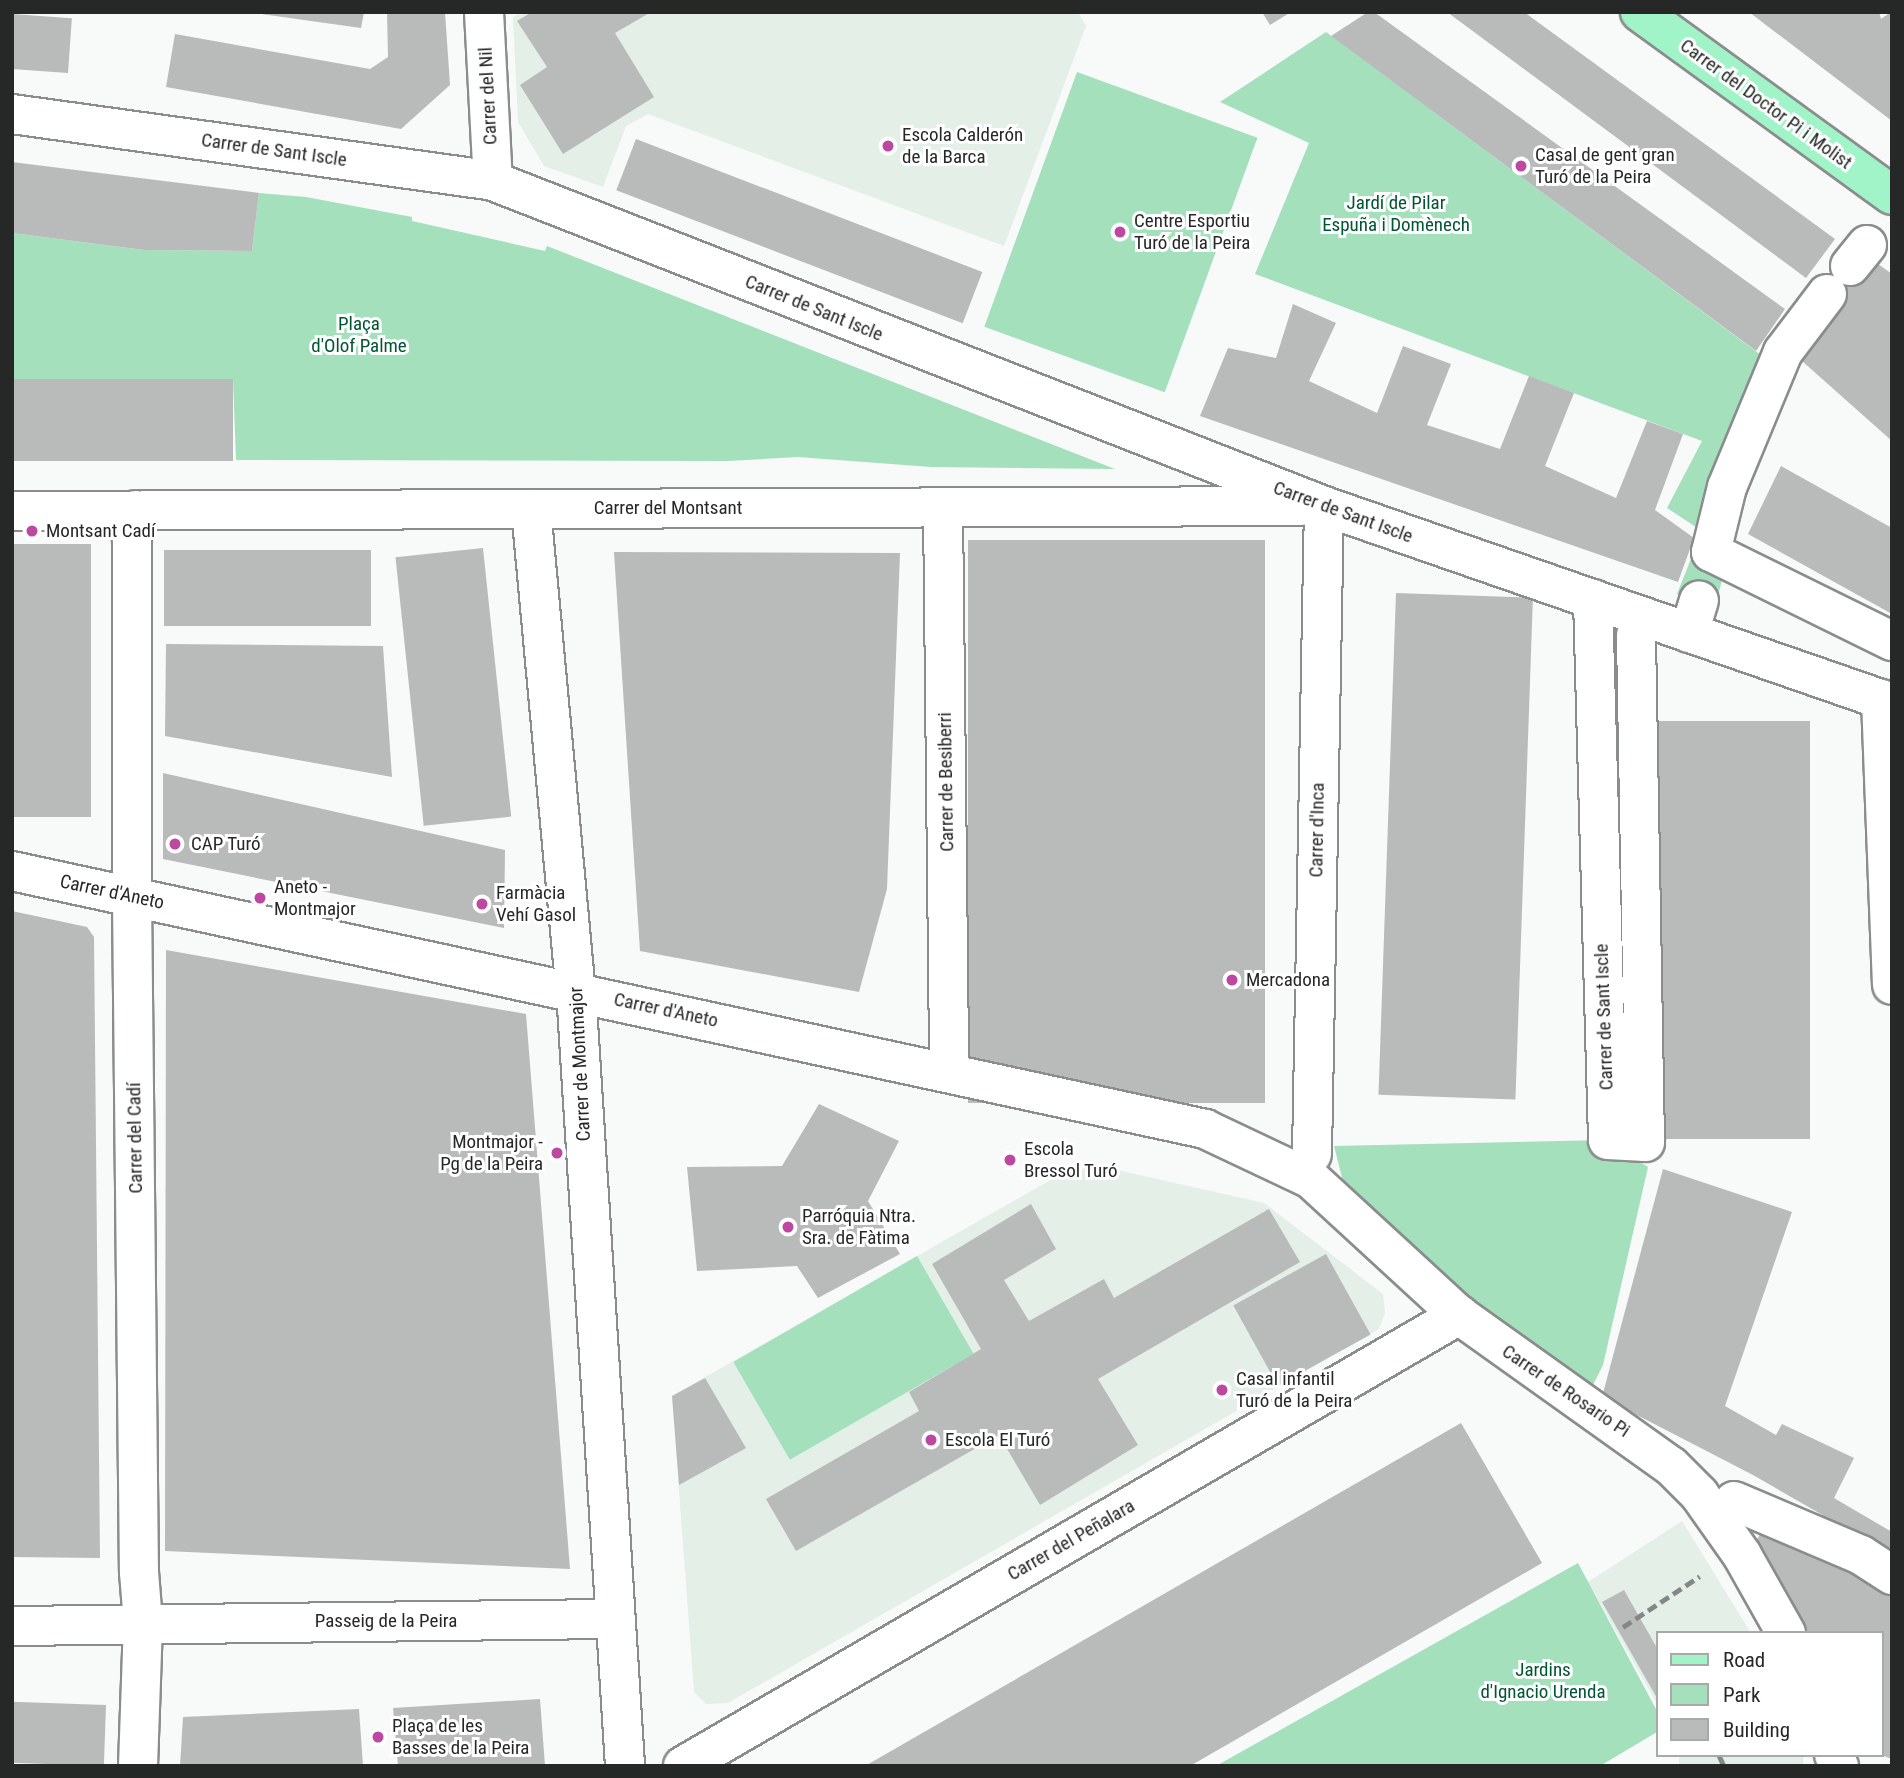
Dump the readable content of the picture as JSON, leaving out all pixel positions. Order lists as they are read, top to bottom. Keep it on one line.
{"streets":{"main road":["Carrer del Doctor Pi i Molist"],"street":["Carrer del Nil","Carrer de Sant Iscle","Carrer del Montsant","Carrer de Besiberri","Carrer d'Inca","Carrer d'Aneto","Carrer de Montmajor","Carrer del Cadí","Carrer de Rosario Pi","Carrer del Peñalara","Passeig de la Peira"]},"crossings":[["Carrer del Nil","Carrer de Sant Iscle"],["Carrer de Sant Iscle","Carrer del Montsant"],["Carrer de Sant Iscle","Carrer d'Inca"],["Carrer del Montsant","Carrer de Besiberri"],["Carrer del Montsant","Carrer d'Inca"],["Carrer del Montsant","Carrer de Montmajor"],["Carrer del Montsant","Carrer del Cadí"],["Carrer d'Inca","Carrer d'Aneto"],["Carrer d'Inca","Carrer de Rosario Pi"],["Carrer d'Aneto","Carrer de Montmajor"],["Carrer d'Aneto","Carrer del Cadí"],["Carrer d'Aneto","Carrer de Rosario Pi"],["Carrer de Montmajor","Passeig de la Peira"],["Carrer del Cadí","Passeig de la Peira"],["Carrer de Rosario Pi","Carrer del Peñalara"]],"parks":["Jardí de Pilar Espuña i Domènech","Plaça d'Olof Palme","Jardins d'Ignacio Urenda"],"places":["Escola Calderón de la Barca","Casal de gent gran Turó de la Peira","Centre Esportiu Turó de la Peira","Montsant Cadí","CAP Turó","Aneto - Montmajor","Farmàcia Vehí Gasol","Mercadona","Montmajor - Pg de la Peira","Escola Bressol Turó","Parróquia Ntra. Sra. de Fàtima","Casal infantil Turó de la Peira","Escola El Turó","Plaça de les Basses de la Peira"],"legend":["Road","Park","Building"]}
